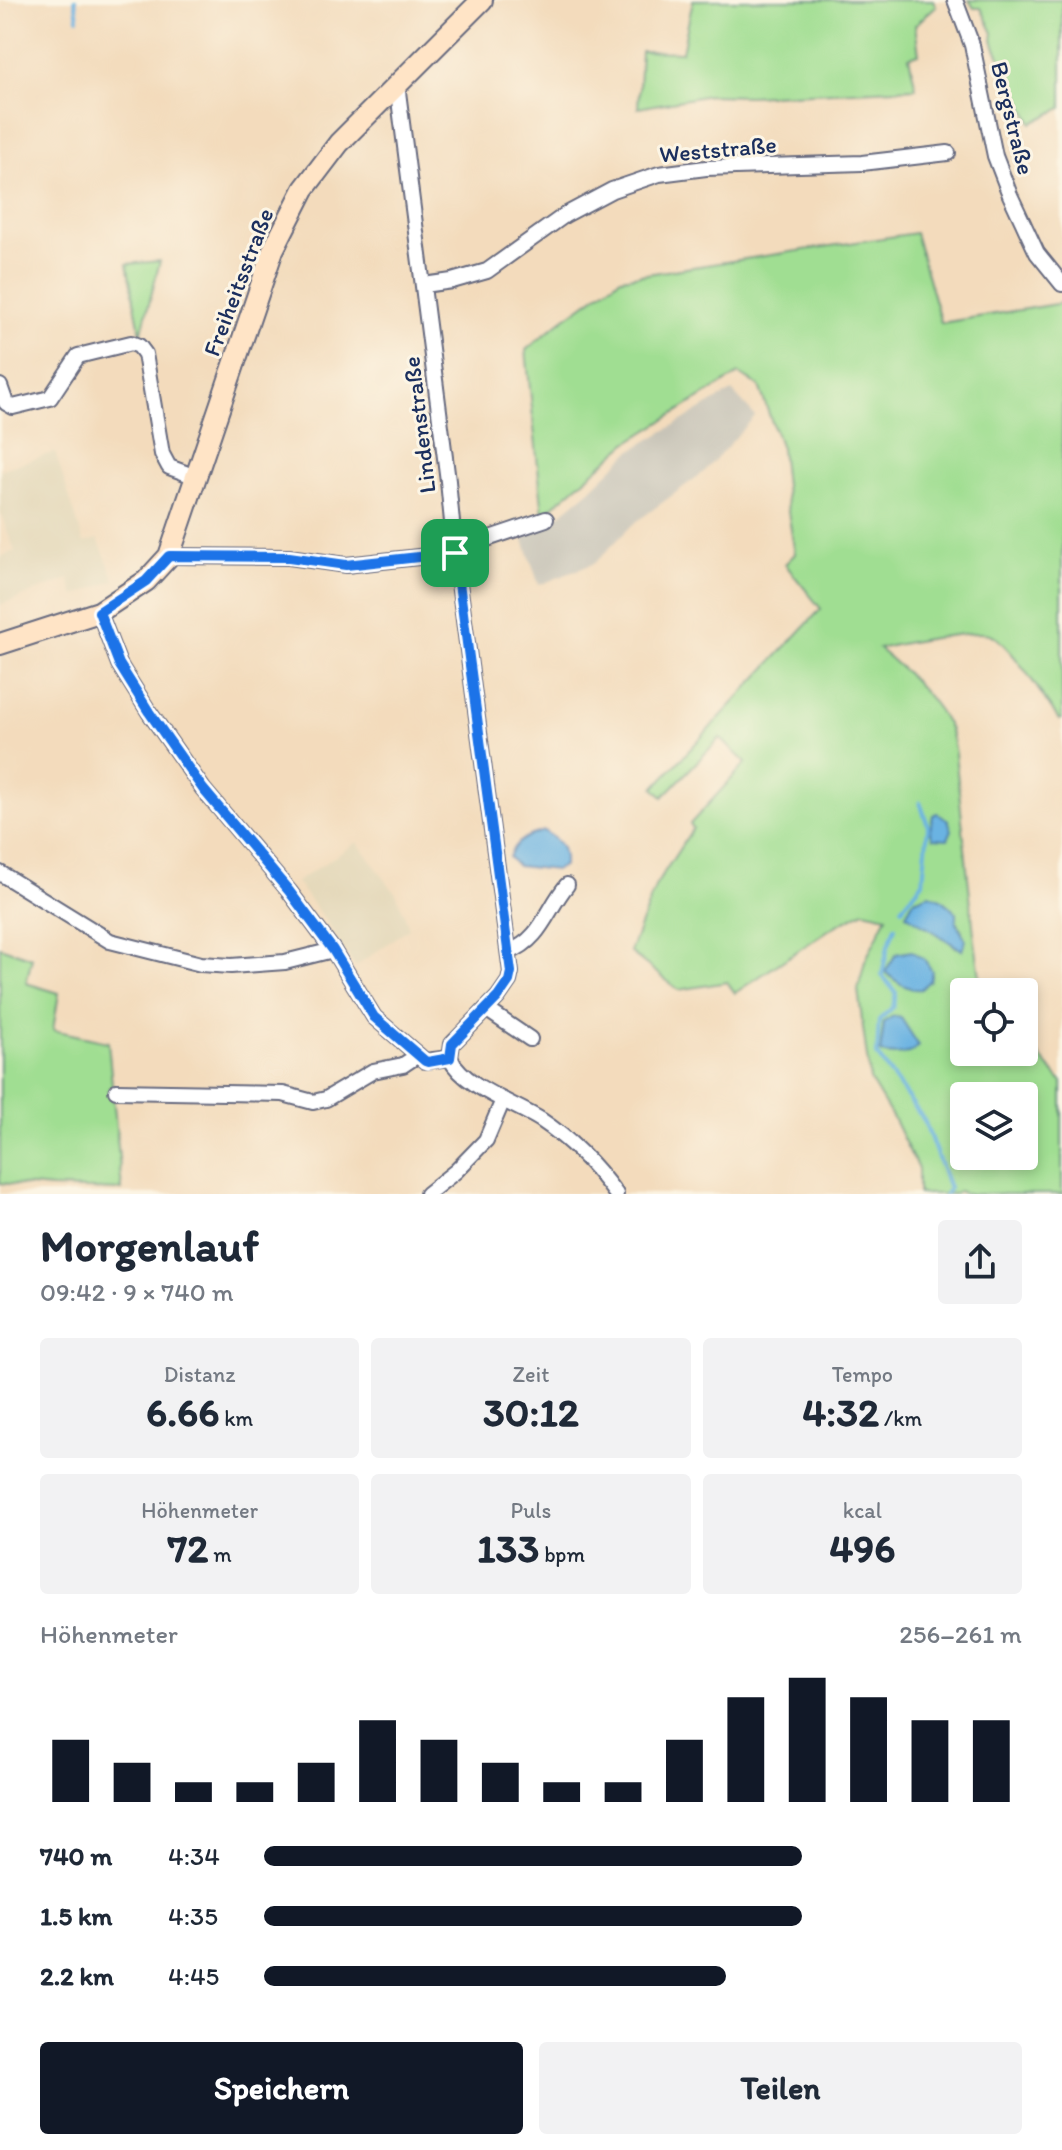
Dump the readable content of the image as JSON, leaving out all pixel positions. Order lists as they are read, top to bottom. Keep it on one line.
{"streets":{"street":["Bergstraße","Weststraße","Freiheitsstraße","Lindenstraße"]},"crossings":[["Weststraße","Lindenstraße"],["Freiheitsstraße","Lindenstraße"]],"page":{"heading":["Morgenlauf","09:42 · 9 × 740 m"],"stats":[["Distanz","6.66 km"],["Zeit","30:12"],["Tempo","4:32 /km"],["Höhenmeter","72 m"],["Puls","133 bpm"],["kcal","496"]],"chart":["Höhenmeter","256–261 m"],"list":[{"name":"740 m","note":"4:34"},{"name":"1.5 km","note":"4:35"},{"name":"2.2 km","note":"4:45"}],"buttons":["Speichern","Teilen"]}}
